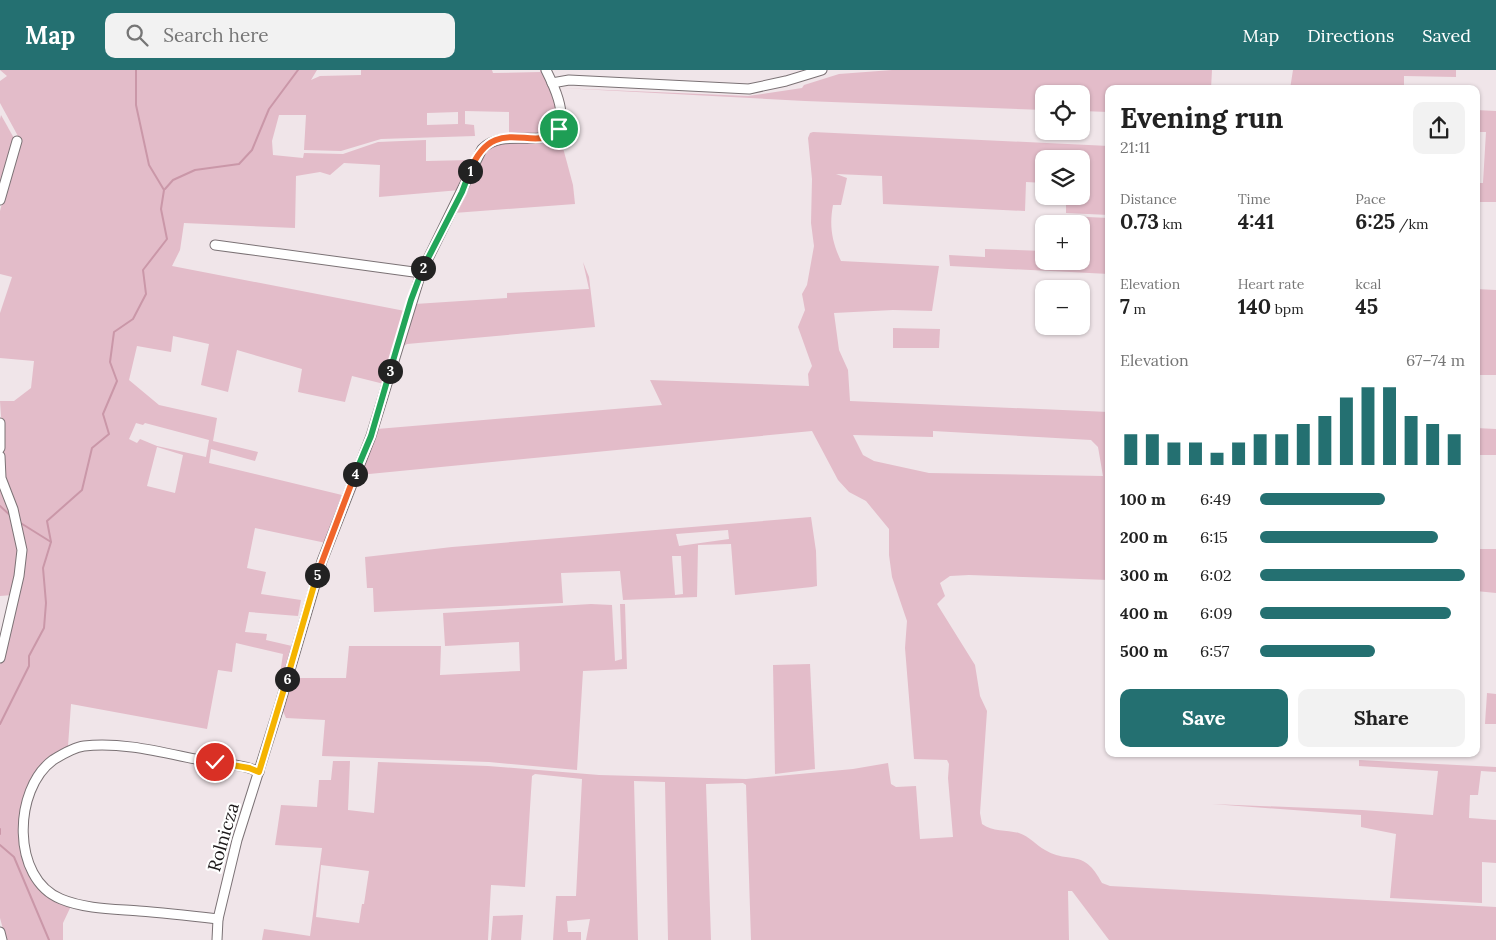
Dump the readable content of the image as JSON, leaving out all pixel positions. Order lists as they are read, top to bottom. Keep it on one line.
{"streets":{"street":["Rolnicza"]},"page":{"header":"Map","search":"Search here","nav":["Map","Directions","Saved"],"map_buttons":["+","−"],"heading":["Evening run","21:11"],"pins":["1","2","3","4","5","6"],"stats":[["Distance","0.73 km"],["Time","4:41"],["Pace","6:25 /km"],["Elevation","7 m"],["Heart rate","140 bpm"],["kcal","45"]],"chart":["Elevation","67–74 m"],"list":[{"name":"100 m","note":"6:49"},{"name":"200 m","note":"6:15"},{"name":"300 m","note":"6:02"},{"name":"400 m","note":"6:09"},{"name":"500 m","note":"6:57"}],"buttons":["Save","Share"]}}
